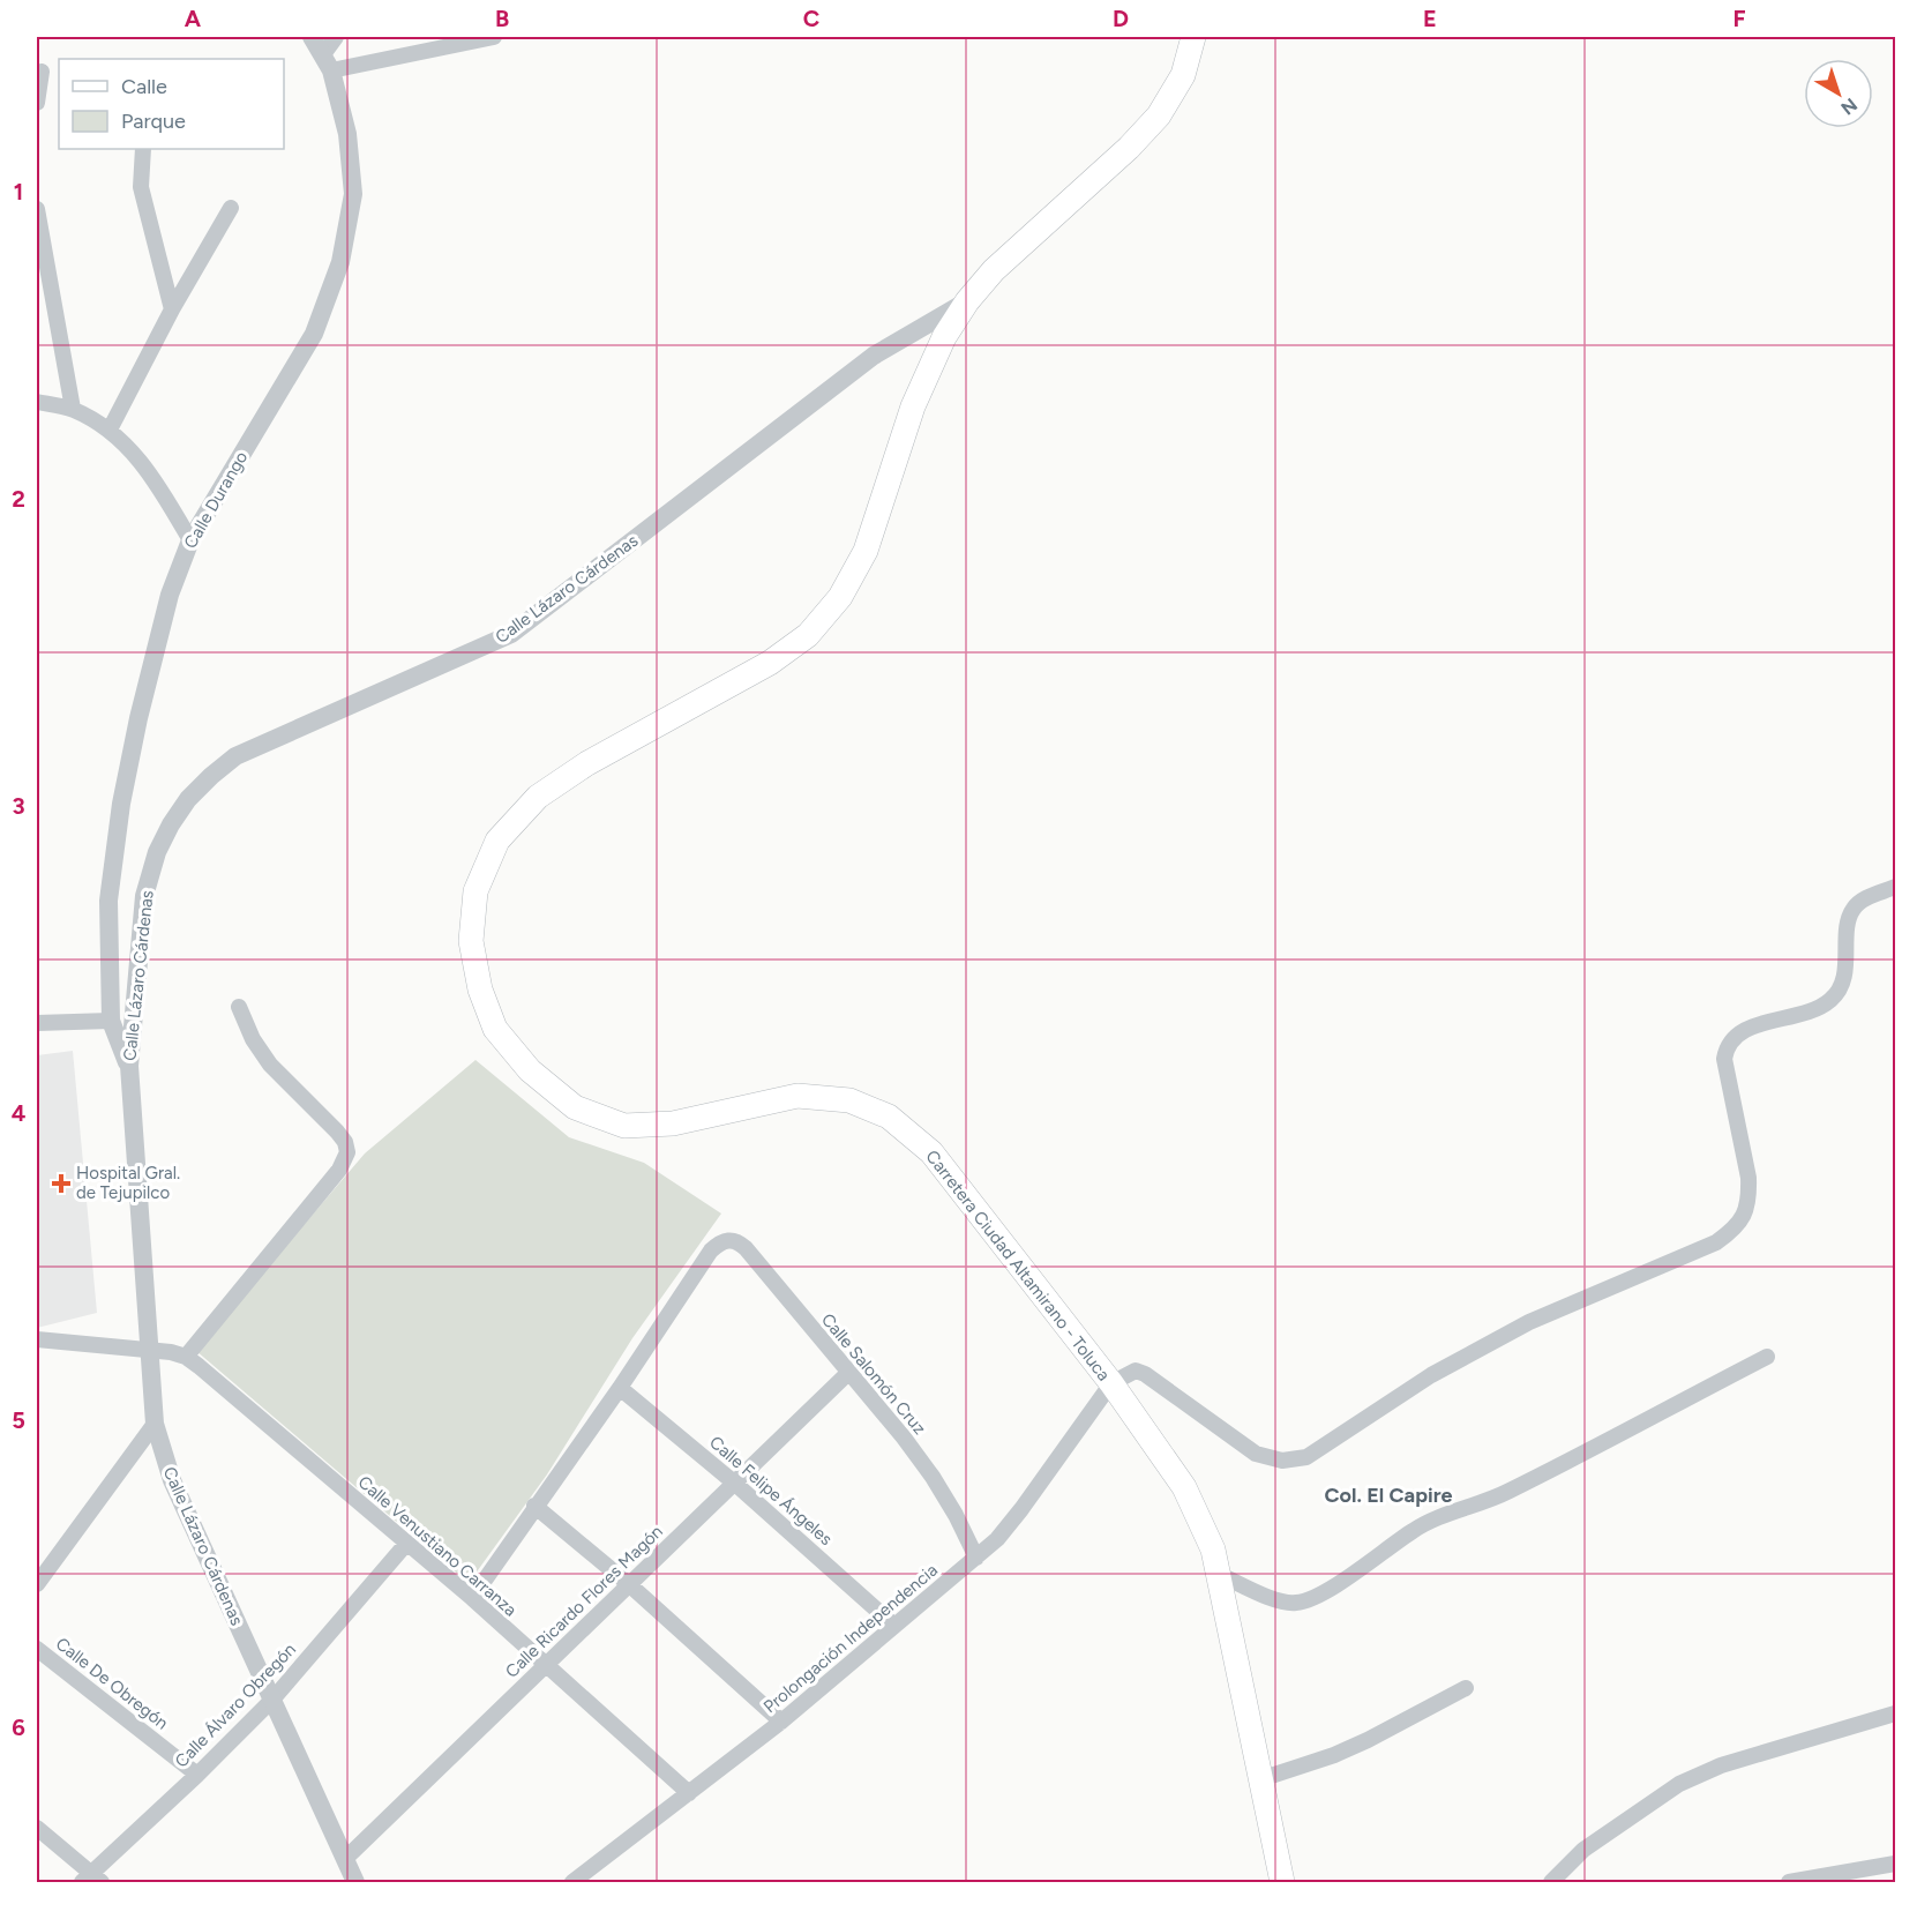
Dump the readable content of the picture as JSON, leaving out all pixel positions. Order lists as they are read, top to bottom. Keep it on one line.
{"streets":{"main road":["Carretera Ciudad Altamirano - Toluca"],"street":["Calle Durango","Calle Lázaro Cárdenas","Calle Salomón Cruz","Calle Felipe Ángeles","Calle Venustiano Carranza","Calle Ricardo Flores Magón","Prolongación Independencia","Calle De Obregón","Calle Álvaro Obregón"]},"crossings":[["Calle Durango","Calle Lázaro Cárdenas"],["Calle Lázaro Cárdenas","Carretera Ciudad Altamirano - Toluca"],["Calle Lázaro Cárdenas","Calle Ricardo Flores Magón"],["Calle Lázaro Cárdenas","Calle Álvaro Obregón"],["Carretera Ciudad Altamirano - Toluca","Prolongación Independencia"],["Calle Salomón Cruz","Calle Felipe Ángeles"],["Calle Salomón Cruz","Calle Ricardo Flores Magón"],["Calle Salomón Cruz","Prolongación Independencia"],["Calle Felipe Ángeles","Calle Ricardo Flores Magón"],["Calle Felipe Ángeles","Prolongación Independencia"],["Calle Venustiano Carranza","Calle Ricardo Flores Magón"],["Calle Venustiano Carranza","Prolongación Independencia"],["Calle Venustiano Carranza","Calle Álvaro Obregón"],["Calle De Obregón","Calle Álvaro Obregón"]],"districts":["Col. El Capire"],"places":{"health":["Hospital Gral. de Tejupilco"]},"legend":["Calle","Parque"],"north":"bottom right","grid":{"columns":["A","B","C","D","E","F"],"rows":["1","2","3","4","5","6"]}}
